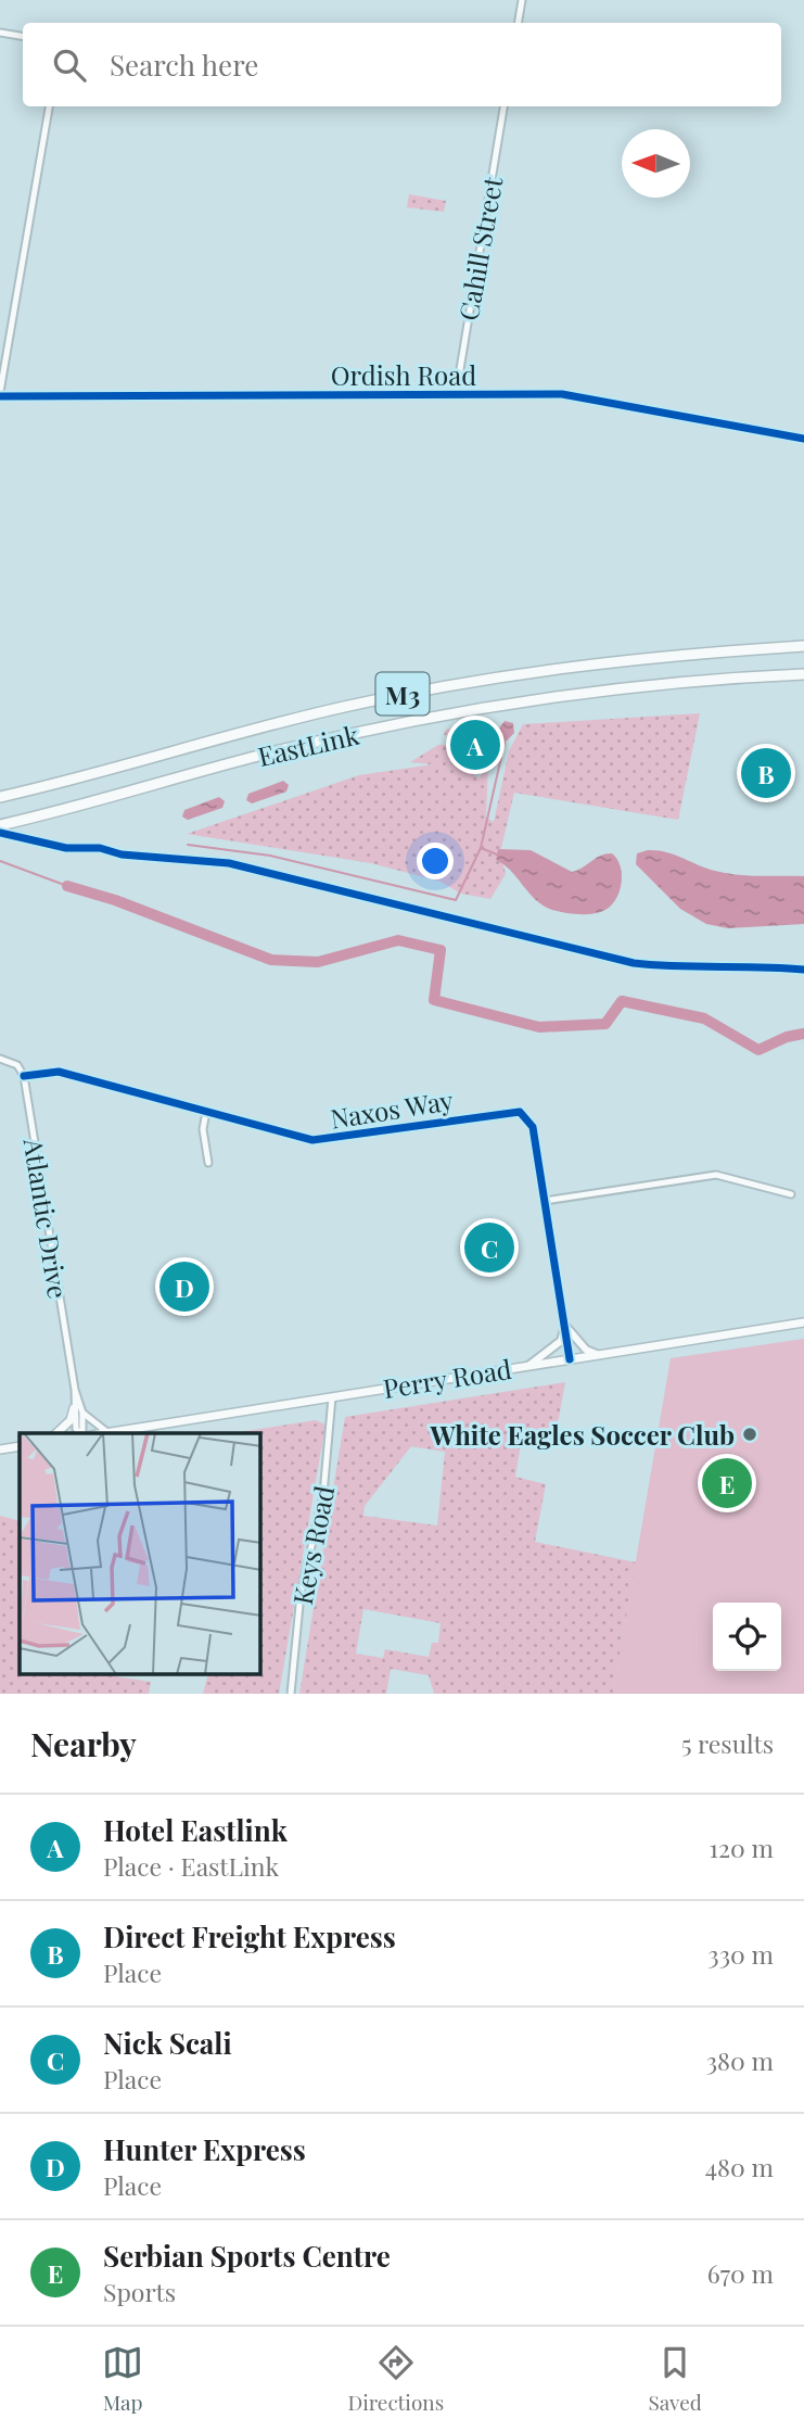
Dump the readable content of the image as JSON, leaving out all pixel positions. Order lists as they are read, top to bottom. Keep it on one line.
{"streets":{"highway":["M3","EastLink"],"main road":["Perry Road"],"street":["Cahill Street","Ordish Road","Naxos Way","Atlantic Drive","Keys Road"]},"crossings":[["Cahill Street","Ordish Road"],["Naxos Way","Atlantic Drive"],["Naxos Way","Perry Road"],["Perry Road","Keys Road"]],"places":["White Eagles Soccer Club"],"north":"left","page":{"search":"Search here","pins":["A","B","C","D","E"],"heading":["Nearby","5 results"],"list":[{"mark":"A","name":"Hotel Eastlink","note":"Place · EastLink","value":"120 m"},{"mark":"B","name":"Direct Freight Express","note":"Place","value":"330 m"},{"mark":"C","name":"Nick Scali","note":"Place","value":"380 m"},{"mark":"D","name":"Hunter Express","note":"Place","value":"480 m"},{"mark":"E","name":"Serbian Sports Centre","note":"Sports","value":"670 m"}],"nav":["Map","Directions","Saved"]}}
